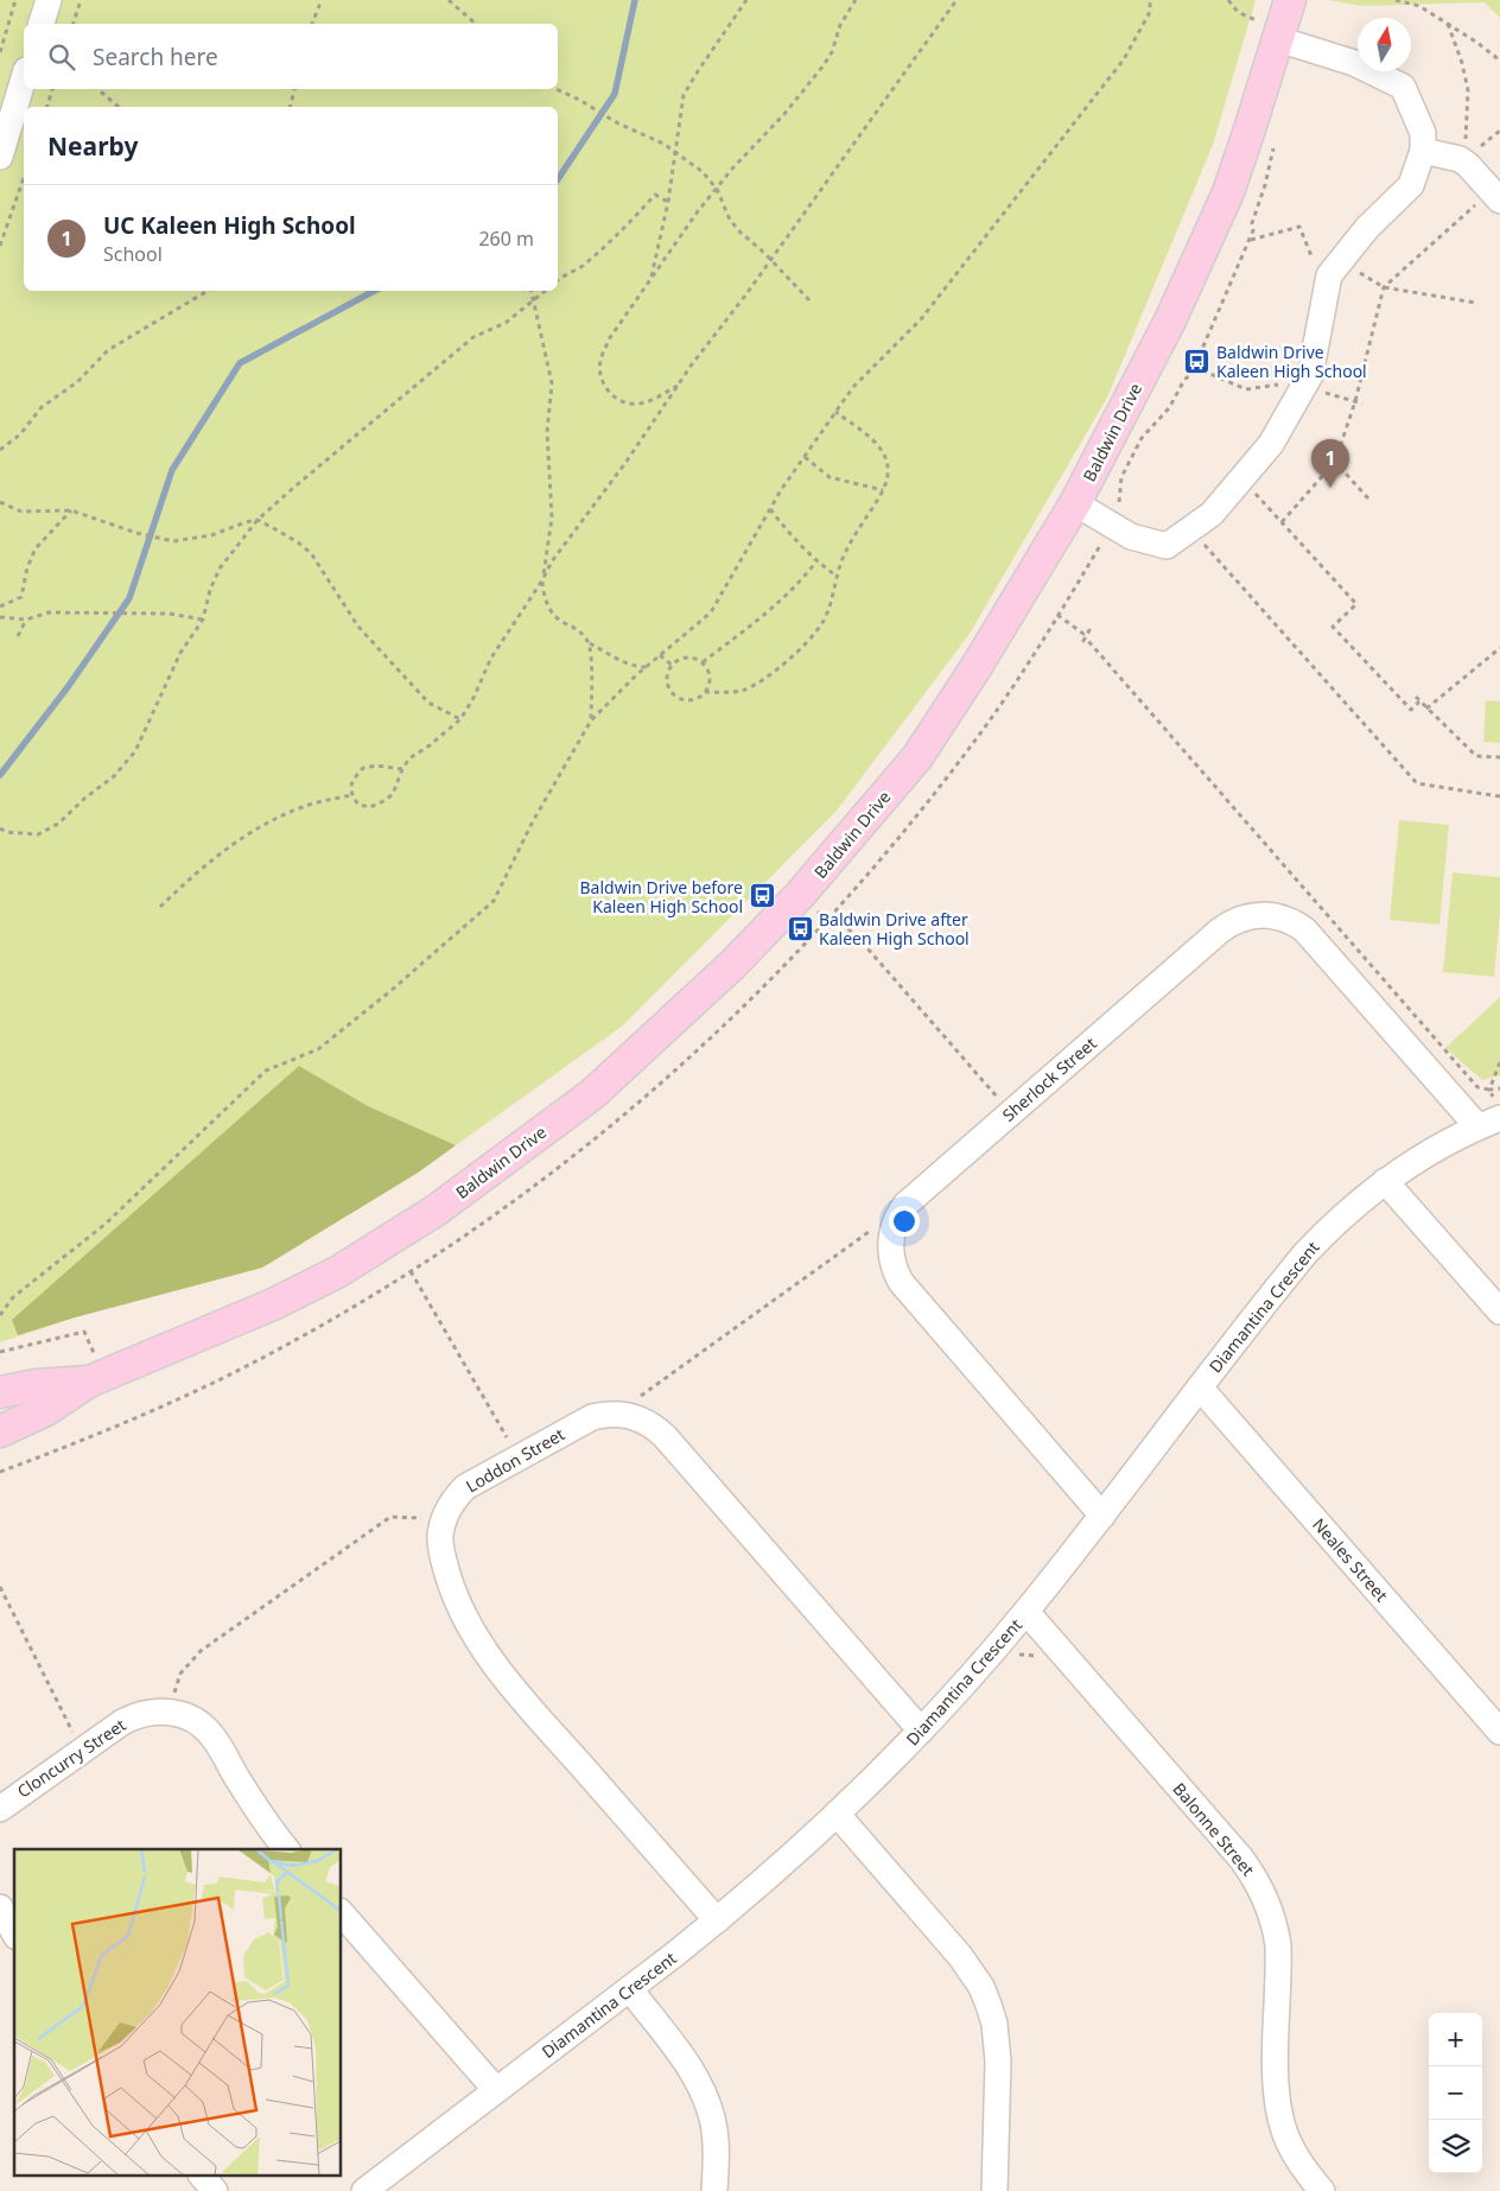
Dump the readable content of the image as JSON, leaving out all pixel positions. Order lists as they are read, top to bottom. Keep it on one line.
{"streets":{"main road":["Baldwin Drive"],"street":["Sherlock Street","Diamantina Crescent","Loddon Street","Neales Street","Cloncurry Street","Balonne Street"]},"crossings":[["Sherlock Street","Diamantina Crescent"],["Diamantina Crescent","Loddon Street"],["Diamantina Crescent","Neales Street"],["Diamantina Crescent","Balonne Street"]],"places":{"bus stop":["Baldwin Drive Kaleen High School","Baldwin Drive before Kaleen High School","Baldwin Drive after Kaleen High School"]},"north":"top","page":{"search":"Search here","heading":"Nearby","list":[{"mark":"1","name":"UC Kaleen High School","note":"School","value":"260 m"}],"pins":"1","map_buttons":["+","−"]}}
